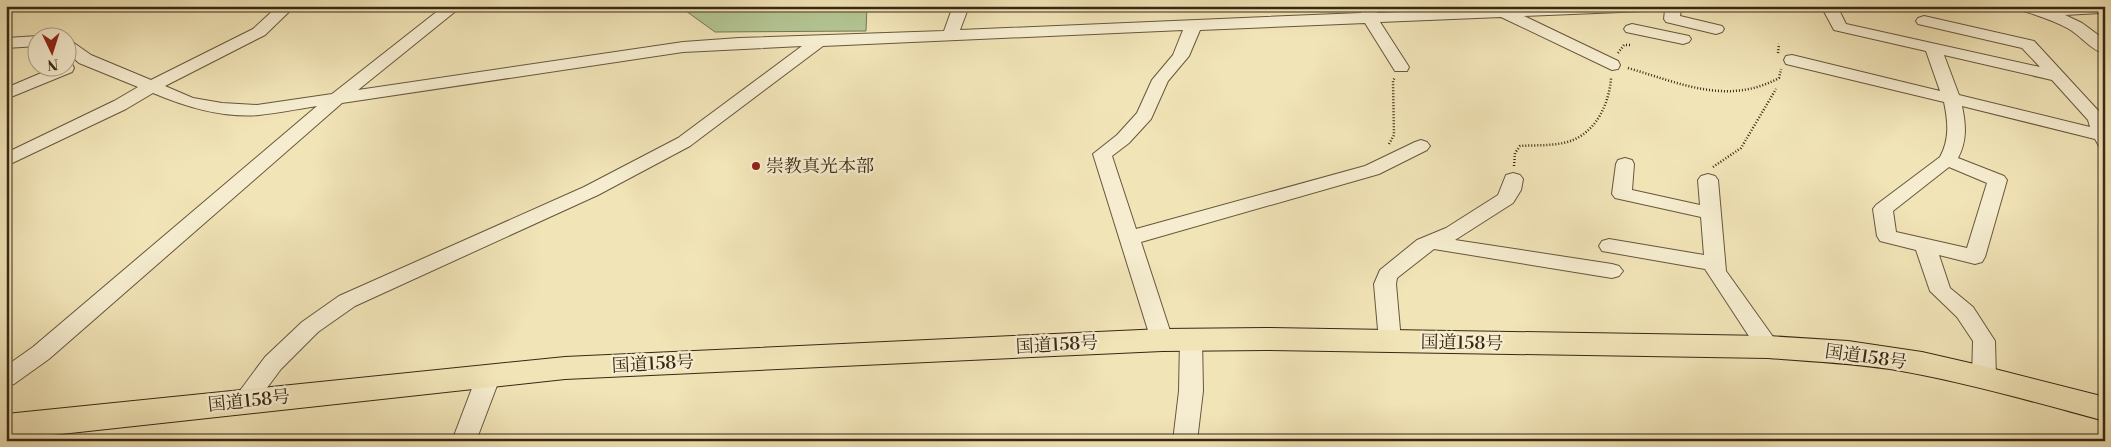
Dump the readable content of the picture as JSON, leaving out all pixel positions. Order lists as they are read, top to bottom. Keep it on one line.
{"streets":{"highway":["国道158号"]},"places":["崇教真光本部"],"north":"bottom"}
